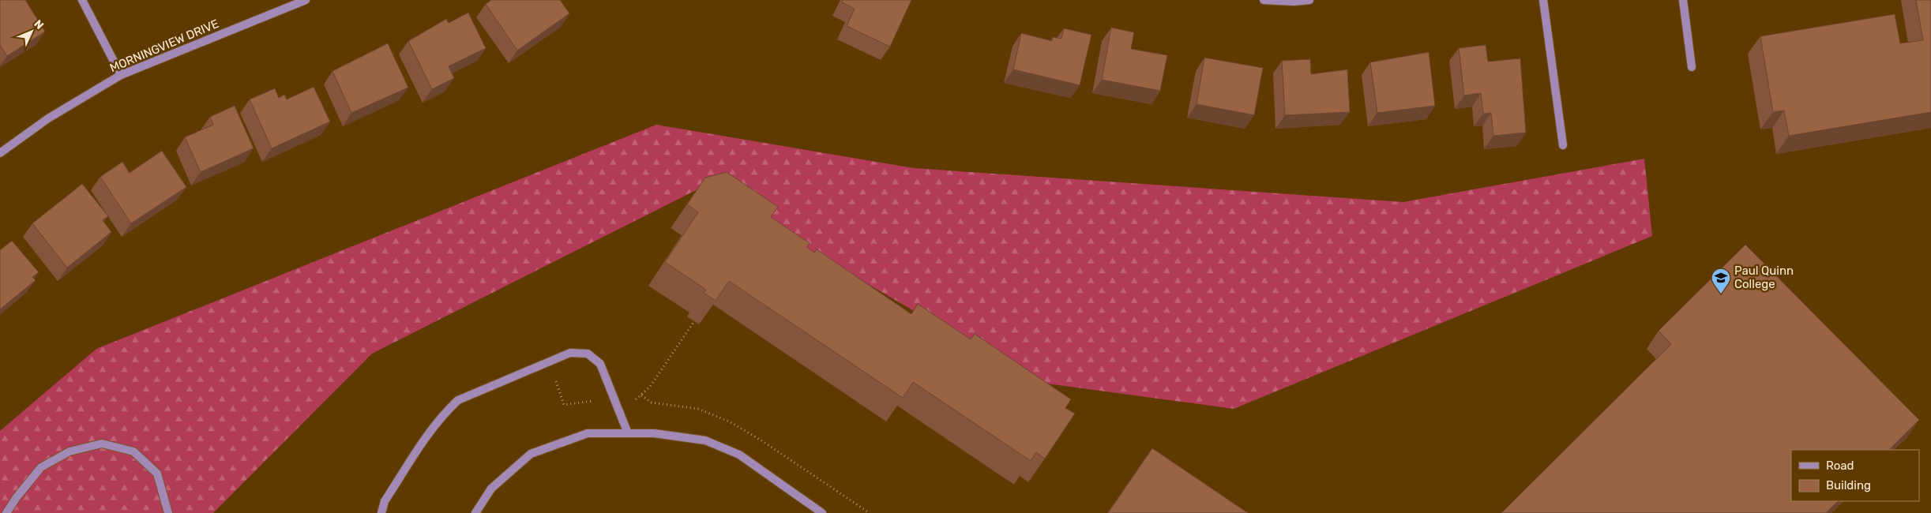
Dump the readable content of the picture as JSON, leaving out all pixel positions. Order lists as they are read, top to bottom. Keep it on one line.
{"streets":{"street":["MORNINGVIEW DRIVE"]},"places":{"school or university":["Paul Quinn College"]},"legend":["Road","Building"],"north":"top right"}
